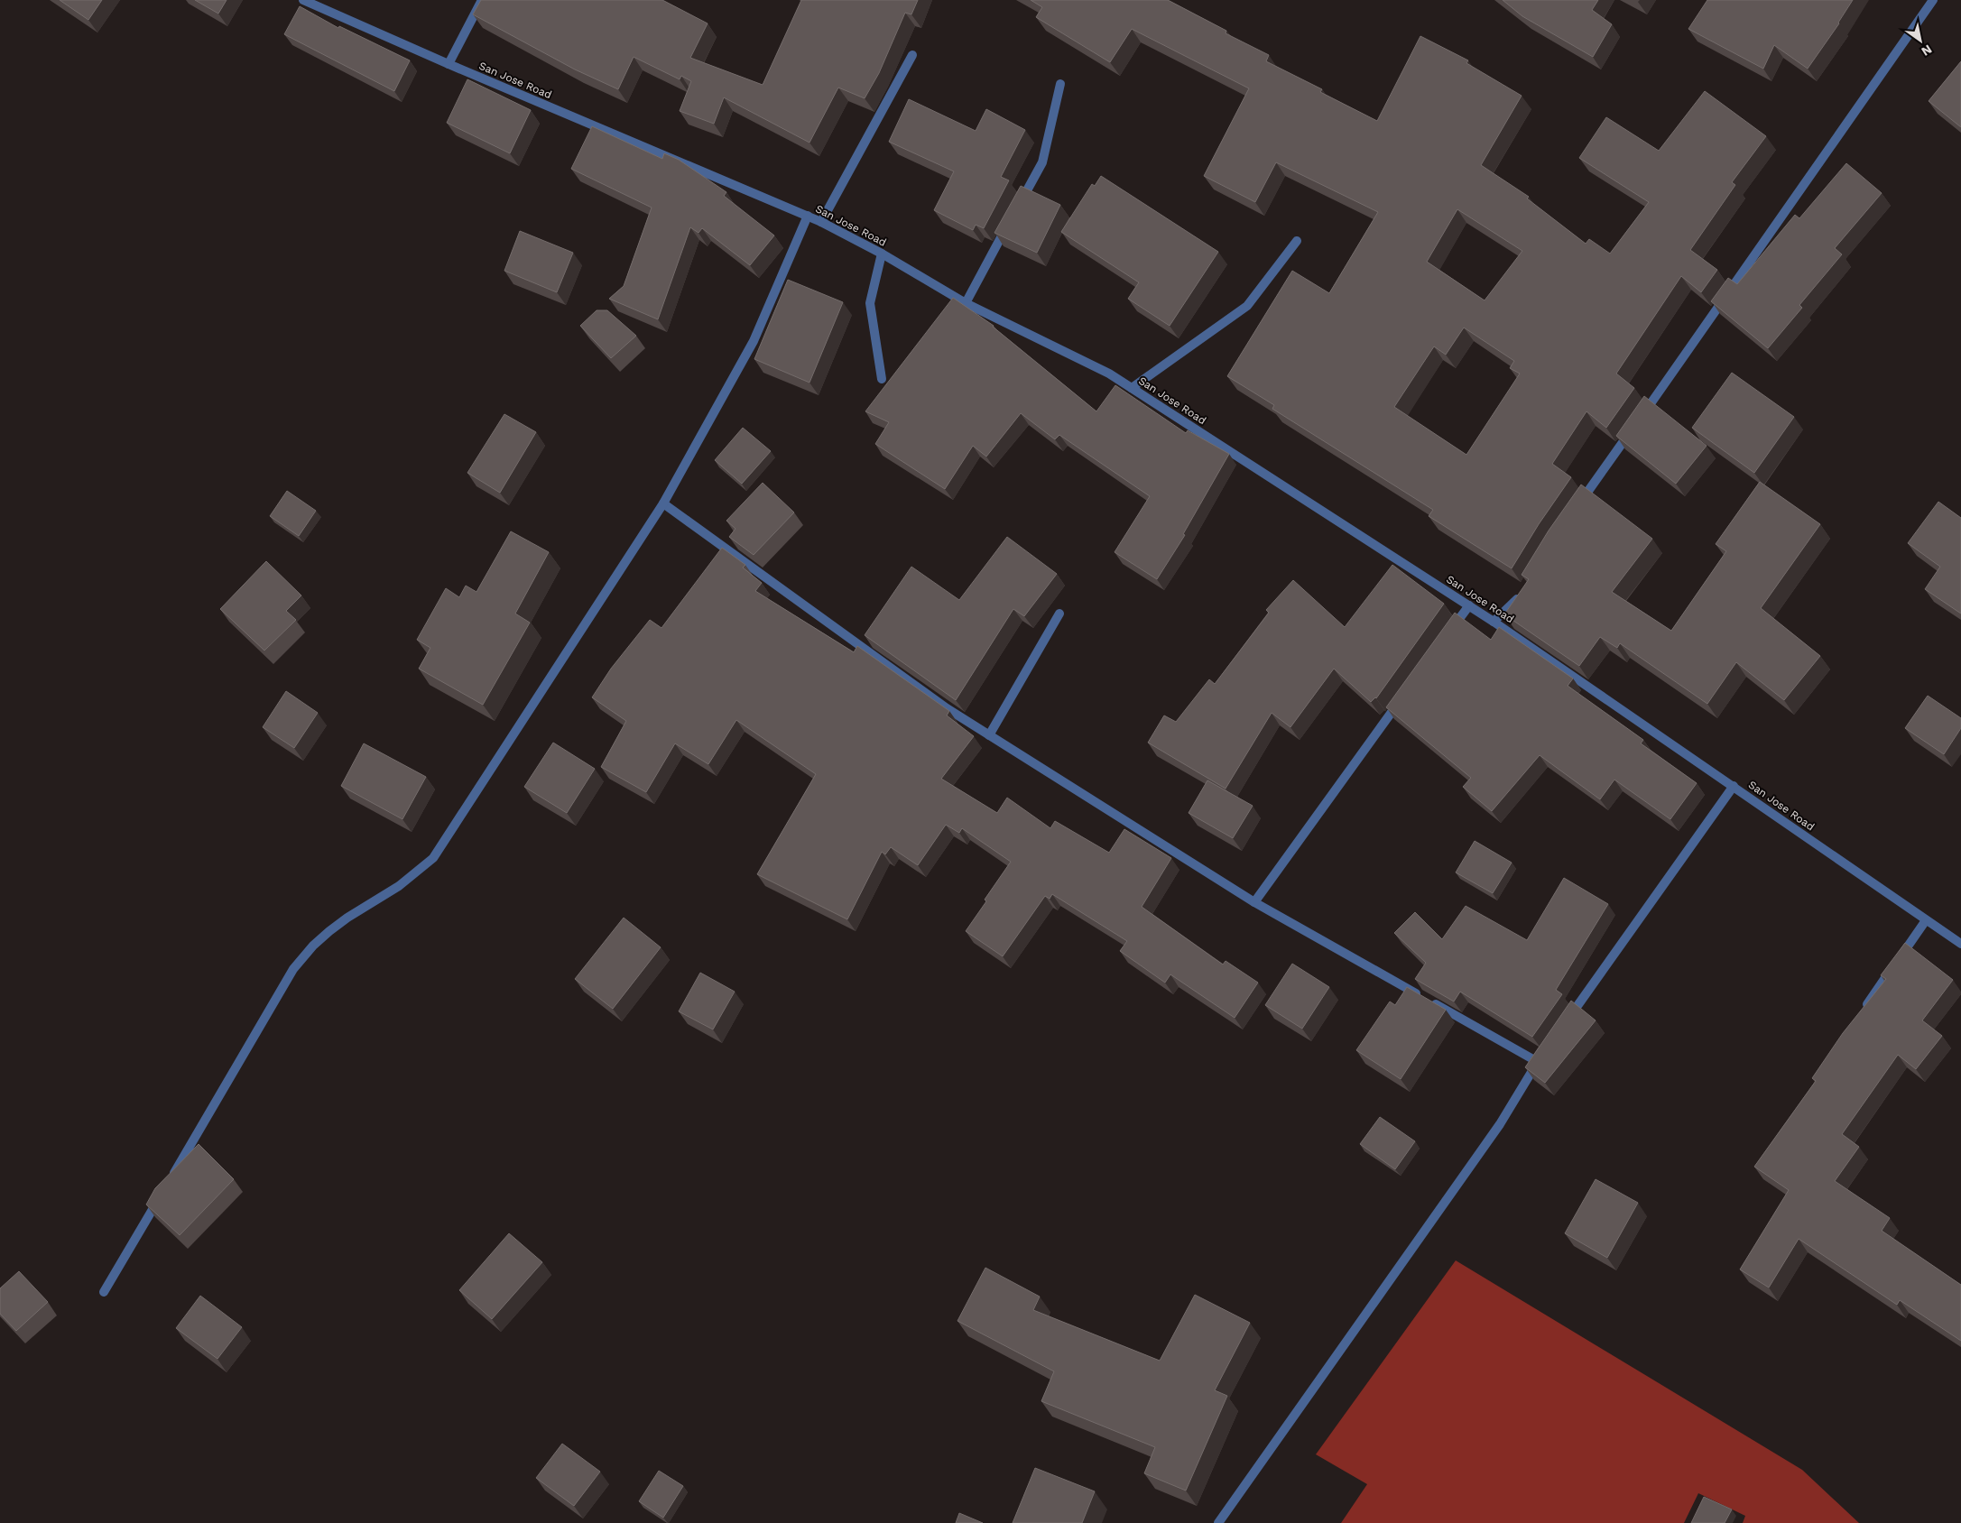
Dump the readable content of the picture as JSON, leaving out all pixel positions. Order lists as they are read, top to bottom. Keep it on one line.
{"streets":{"street":["San Jose Road"]},"north":"bottom right"}
